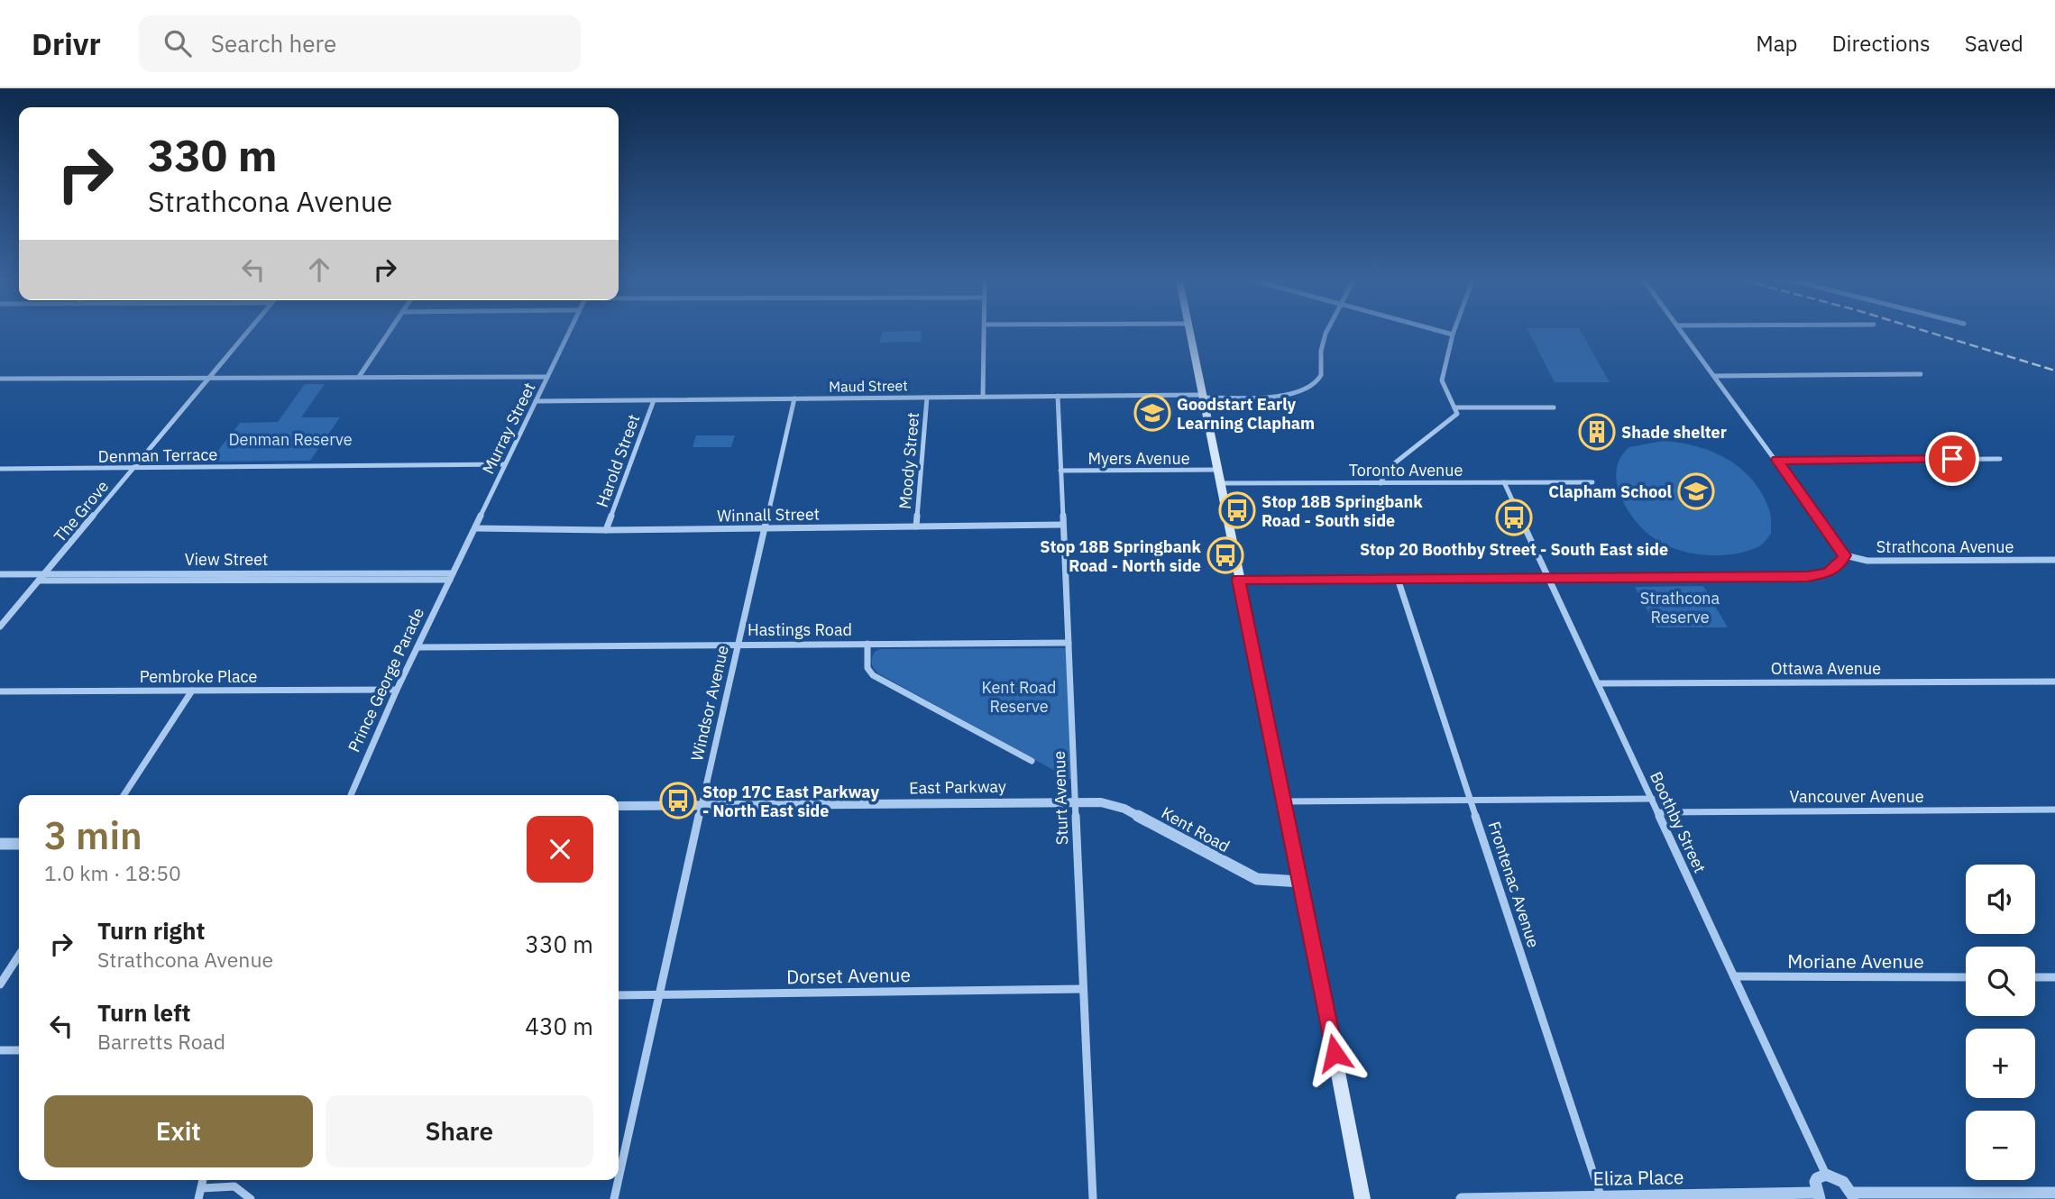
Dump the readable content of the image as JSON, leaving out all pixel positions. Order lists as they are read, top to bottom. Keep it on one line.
{"streets":{"street":["Maud Street","Murray Street","Denman Terrace","Myers Avenue","Harold Street","Moody Street","Toronto Avenue","The Grove","Winnall Street","Strathcona Avenue","View Street","Hastings Road","Ottawa Avenue","Pembroke Place","Prince George Parade","Windsor Avenue","East Parkway","Vancouver Avenue","Sturt Avenue","Boothby Street","Kent Road","Frontenac Avenue","Moriane Avenue","Dorset Avenue","Eliza Place"]},"crossings":[["Maud Street","Murray Street"],["Maud Street","Harold Street"],["Maud Street","Moody Street"],["Maud Street","Windsor Avenue"],["Maud Street","Sturt Avenue"],["Murray Street","Denman Terrace"],["Murray Street","Winnall Street"],["Murray Street","View Street"],["Murray Street","Prince George Parade"],["Denman Terrace","The Grove"],["Myers Avenue","Sturt Avenue"],["Harold Street","Winnall Street"],["Moody Street","Winnall Street"],["Toronto Avenue","Boothby Street"],["The Grove","View Street"],["Winnall Street","Windsor Avenue"],["Winnall Street","Sturt Avenue"],["View Street","Prince George Parade"],["Hastings Road","Prince George Parade"],["Hastings Road","Windsor Avenue"],["Hastings Road","Sturt Avenue"],["Ottawa Avenue","Boothby Street"],["Pembroke Place","Prince George Parade"],["Windsor Avenue","East Parkway"],["Windsor Avenue","Dorset Avenue"],["East Parkway","Sturt Avenue"],["East Parkway","Kent Road"],["Vancouver Avenue","Boothby Street"],["Sturt Avenue","Kent Road"],["Sturt Avenue","Dorset Avenue"],["Boothby Street","Moriane Avenue"],["Frontenac Avenue","Eliza Place"]],"parks":["Denman Reserve","Strathcona Reserve","Kent Road Reserve"],"places":{"school or university":["Goodstart Early Learning Clapham","Clapham School"],"building":["Shade shelter"],"bus stop":["Stop 18B Springbank Road - South side","Stop 20 Boothby Street - South East side","Stop 18B Springbank Road - North side","Stop 17C East Parkway - North East side"]},"page":{"header":"Drivr","search":"Search here","nav":["Map","Directions","Saved"],"turn":["330 m","Strathcona Avenue"],"heading":["3 min","1.0 km · 18:50"],"map_buttons":["+","−"],"list":[{"name":"Turn right","note":"Strathcona Avenue","value":"330 m"},{"name":"Turn left","note":"Barretts Road","value":"430 m"}],"buttons":["Exit","Share"]}}
